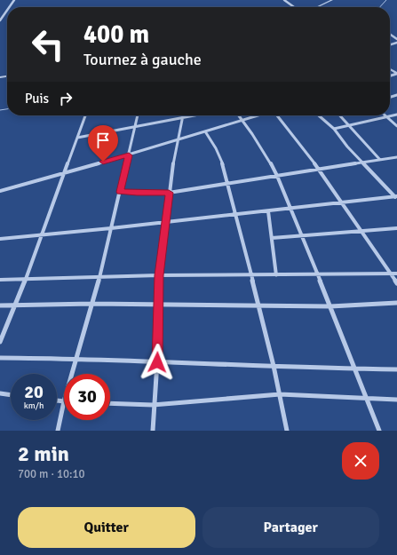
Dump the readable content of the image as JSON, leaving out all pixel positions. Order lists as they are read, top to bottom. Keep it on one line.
{"page":{"turn":["400 m","Tournez à gauche"],"then":"Puis","speed":"20 km/h","limit":"30","heading":["2 min","700 m · 10:10"],"buttons":["Quitter","Partager"]}}
